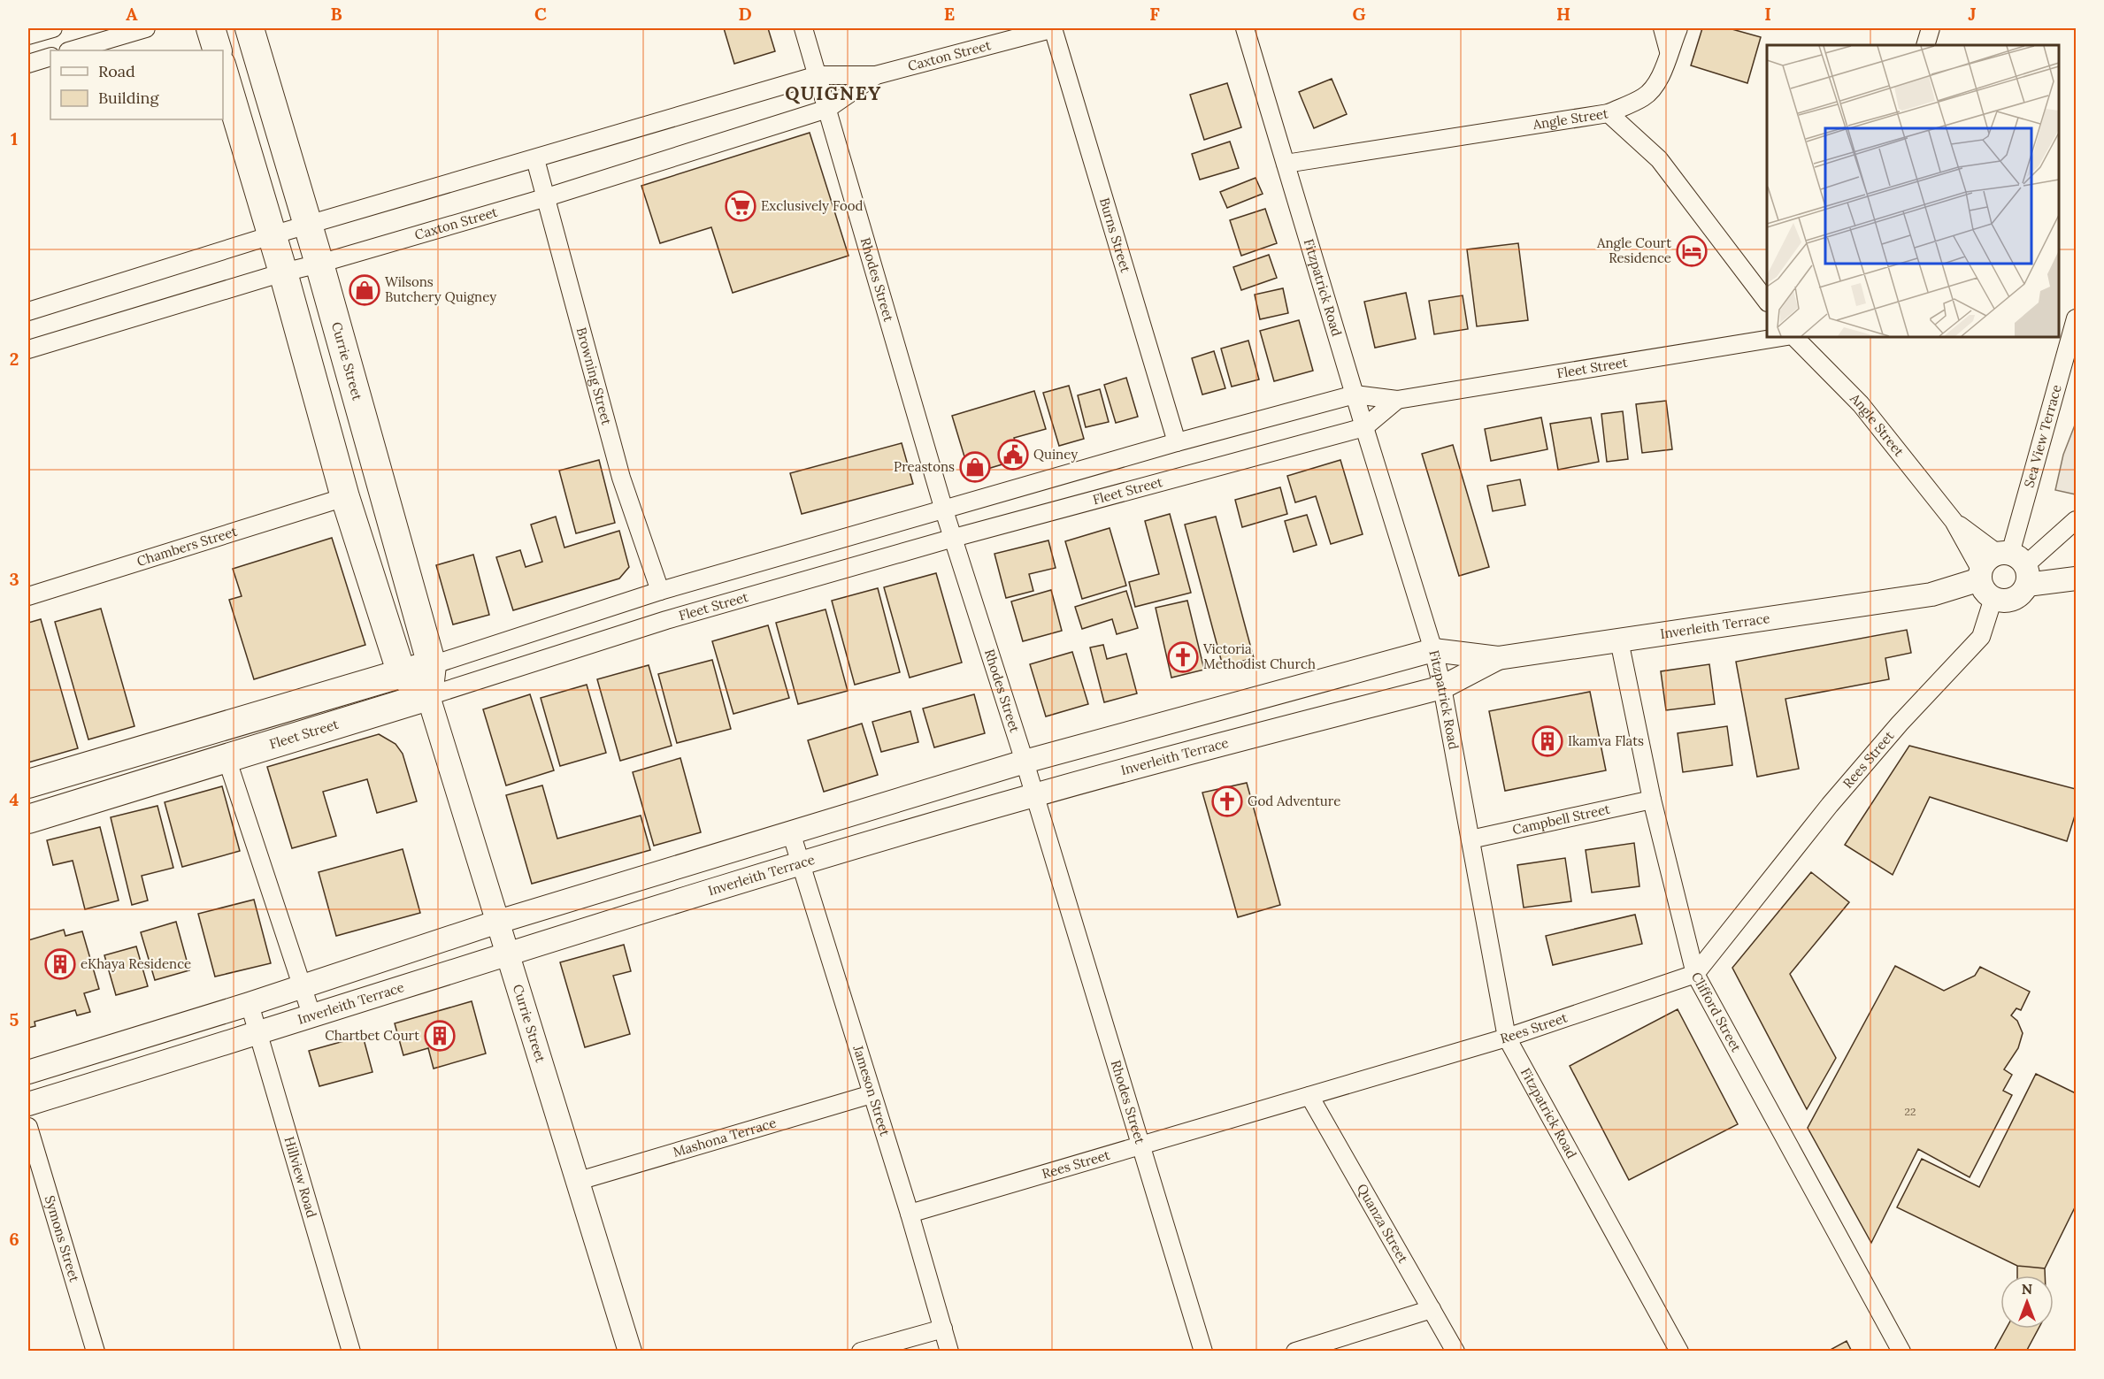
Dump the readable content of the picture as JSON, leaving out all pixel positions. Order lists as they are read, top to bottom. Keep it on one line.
{"streets":{"main road":["Currie Street","Fleet Street"],"street":["Caxton Street","Angle Street","Burns Street","Rhodes Street","Fitzpatrick Road","Browning Street","Sea View Terrace","Chambers Street","Inverleith Terrace","Rees Street","Campbell Street","Clifford Street","Jameson Street","Mashona Terrace","Hillview Road","Quanza Street","Symons Street"]},"crossings":[["Caxton Street","Burns Street"],["Caxton Street","Rhodes Street"],["Caxton Street","Currie Street"],["Caxton Street","Browning Street"],["Angle Street","Fitzpatrick Road"],["Angle Street","Sea View Terrace"],["Angle Street","Inverleith Terrace"],["Angle Street","Rees Street"],["Burns Street","Fleet Street"],["Rhodes Street","Fleet Street"],["Rhodes Street","Inverleith Terrace"],["Rhodes Street","Rees Street"],["Fitzpatrick Road","Fleet Street"],["Fitzpatrick Road","Inverleith Terrace"],["Fitzpatrick Road","Rees Street"],["Fitzpatrick Road","Campbell Street"],["Currie Street","Fleet Street"],["Currie Street","Inverleith Terrace"],["Currie Street","Mashona Terrace"],["Fleet Street","Browning Street"],["Sea View Terrace","Inverleith Terrace"],["Inverleith Terrace","Rees Street"],["Inverleith Terrace","Clifford Street"],["Inverleith Terrace","Jameson Street"],["Inverleith Terrace","Hillview Road"],["Rees Street","Clifford Street"],["Rees Street","Jameson Street"],["Rees Street","Quanza Street"],["Campbell Street","Clifford Street"],["Jameson Street","Mashona Terrace"]],"districts":["QUIGNEY"],"places":{"supermarket":["Exclusively Food"],"hotel":["Angle Court Residence"],"shop":["Wilsons Butchery Quigney","Preastons"],"public building":["Quiney"],"church":["Victoria Methodist Church","God Adventure"],"building":["Ikamva Flats","eKhaya Residence","Chartbet Court"]},"house_numbers":["22"],"legend":["Road","Building"],"north":"top","grid":{"columns":["A","B","C","D","E","F","G","H","I","J"],"rows":["1","2","3","4","5","6"]}}
